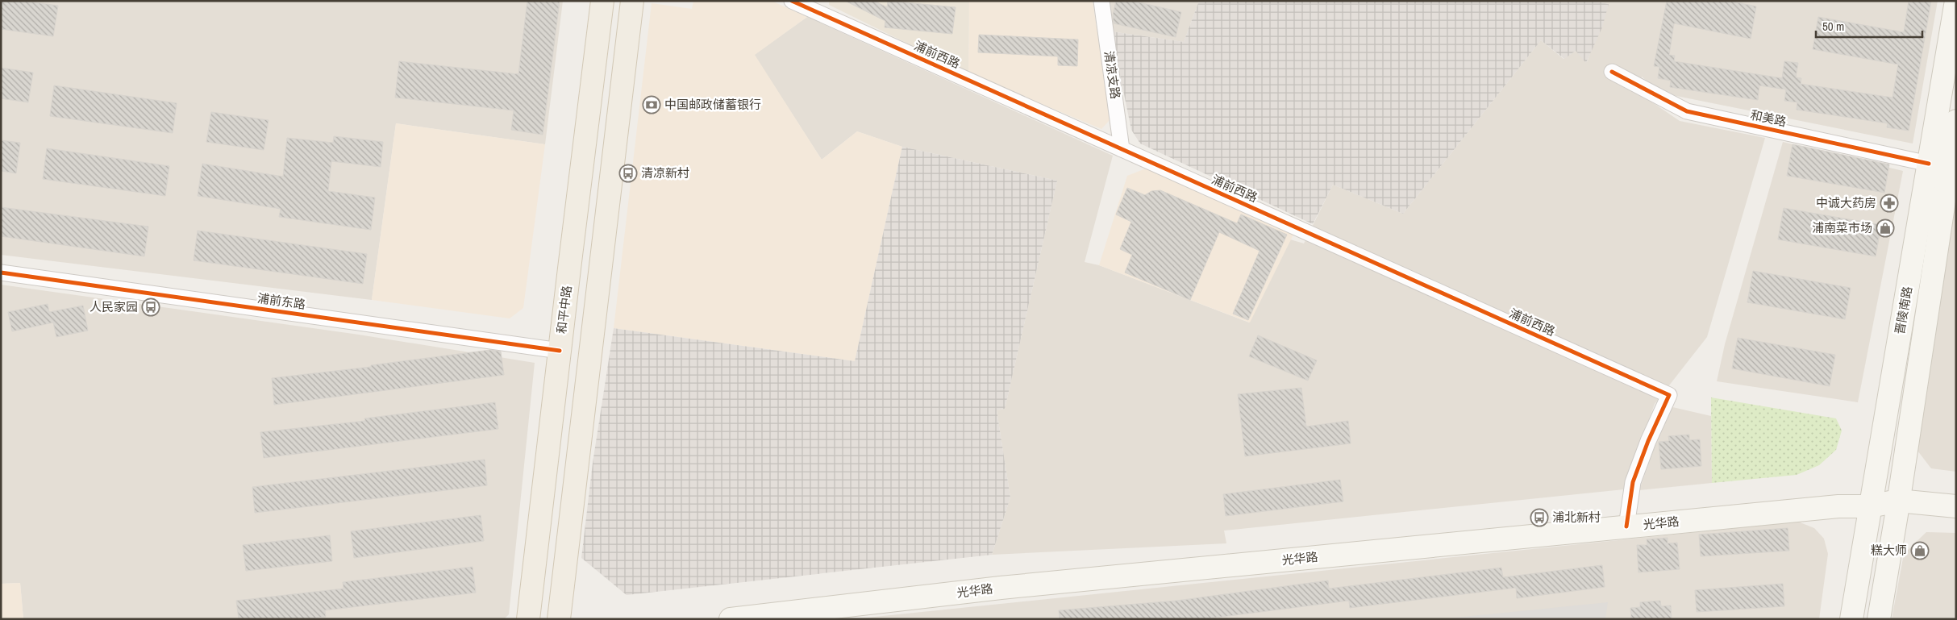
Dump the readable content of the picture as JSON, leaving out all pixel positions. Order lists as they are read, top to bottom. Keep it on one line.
{"streets":{"main road":["和平中路","晋陵南路","光华路"],"street":["浦前西路","清凉支路","和美路","浦前东路"]},"crossings":[["浦前西路","清凉支路"],["浦前西路","光华路"],["和美路","晋陵南路"],["浦前东路","和平中路"],["晋陵南路","光华路"]],"places":{"bank":["中国邮政储蓄银行"],"bus stop":["清凉新村","人民家园","浦北新村"],"pharmacy":["中诚大药房"],"shop":["浦南菜市场","糕大师"]},"scale_bar":"50 m"}
